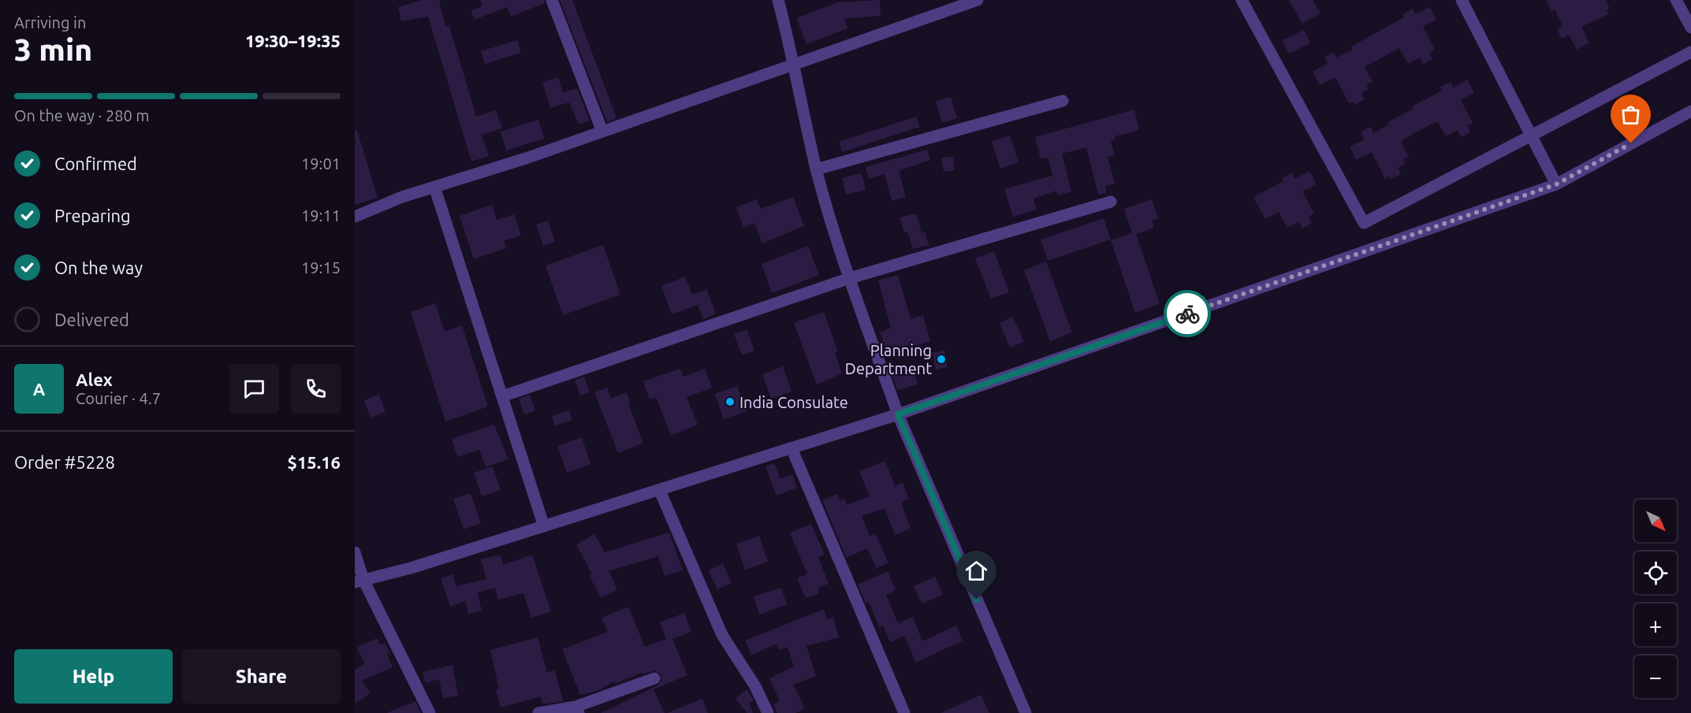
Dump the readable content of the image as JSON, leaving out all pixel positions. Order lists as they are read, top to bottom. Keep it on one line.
{"places":["Planning Department","India Consulate"],"north":"bottom right","page":{"heading":["3 min","Arriving in","19:30–19:35"],"panel":["Alex","Courier · 4.7","Order #5228","$15.16"],"bar":"On the way · 280 m","list":[["Confirmed","19:01"],["Preparing","19:11"],["On the way","19:15"],"Delivered"],"round":"A","map_buttons":["+","−"],"buttons":["Help","Share"]}}
